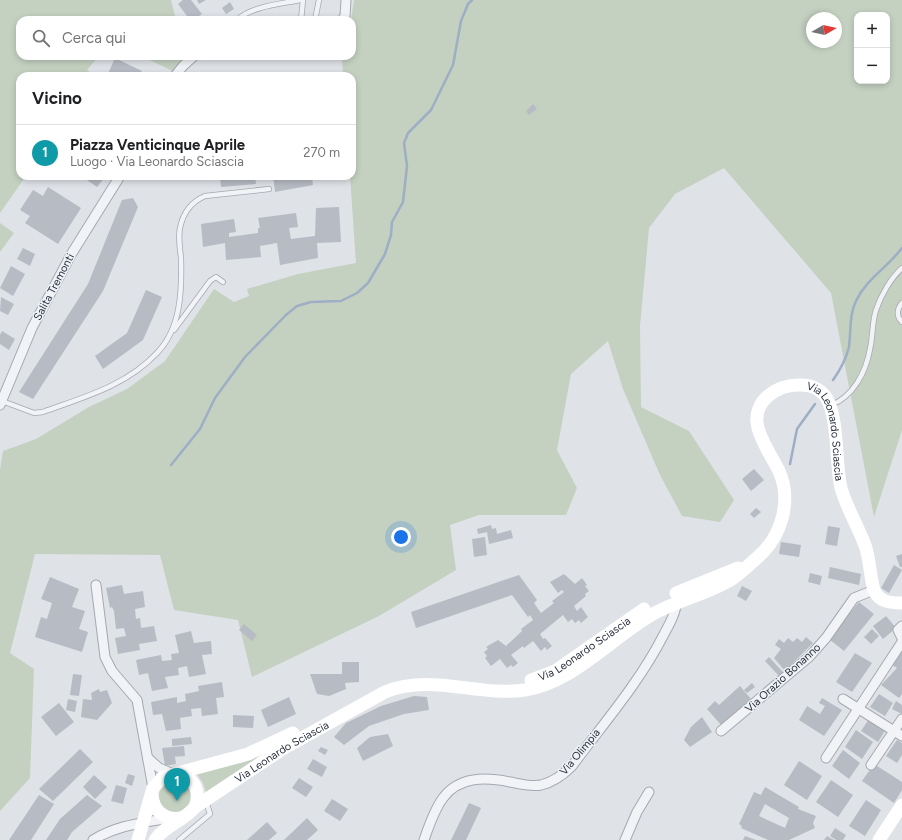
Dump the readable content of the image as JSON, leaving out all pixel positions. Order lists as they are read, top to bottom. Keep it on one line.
{"streets":{"street":["Salita Tremonti","Via Leonardo Sciascia","Via Orazio Bonanno","Via Olimpia"]},"crossings":[["Via Leonardo Sciascia","Via Orazio Bonanno"],["Via Leonardo Sciascia","Via Olimpia"]],"north":"right","page":{"map_buttons":["+","−"],"search":"Cerca qui","heading":"Vicino","list":[{"mark":"1","name":"Piazza Venticinque Aprile","note":"Luogo · Via Leonardo Sciascia","value":"270 m"}],"pins":"1"}}
